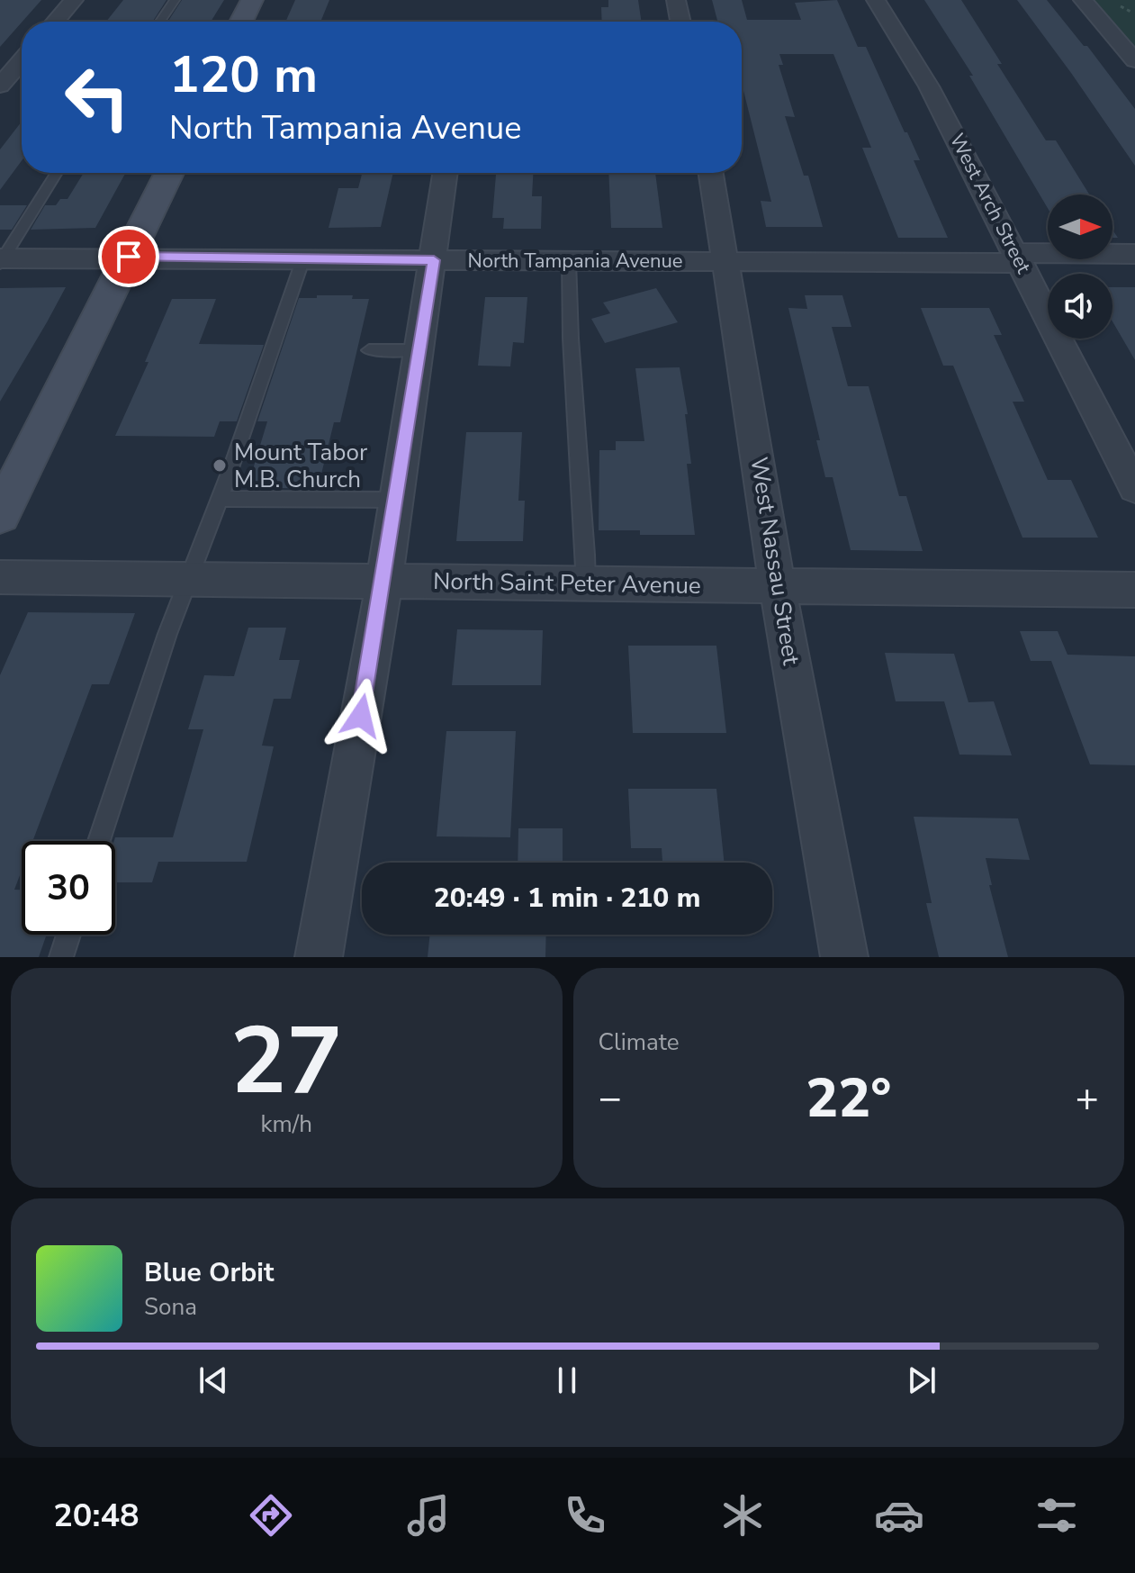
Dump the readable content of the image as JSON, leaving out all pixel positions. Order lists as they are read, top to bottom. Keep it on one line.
{"streets":{"street":["West Arch Street","North Tampania Avenue","West Nassau Street","North Saint Peter Avenue"]},"crossings":[["West Arch Street","North Tampania Avenue"],["North Tampania Avenue","West Nassau Street"],["West Nassau Street","North Saint Peter Avenue"]],"places":["Mount Tabor M.B. Church"],"north":"right","page":{"turn":["120 m","North Tampania Avenue"],"limit":"30","trip":"20:49 · 1 min · 210 m","tile":[["27","km/h"],"Climate"],"heat":["−","22°","+"],"song":["Blue Orbit","Sona"],"tabs":"20:48"}}
